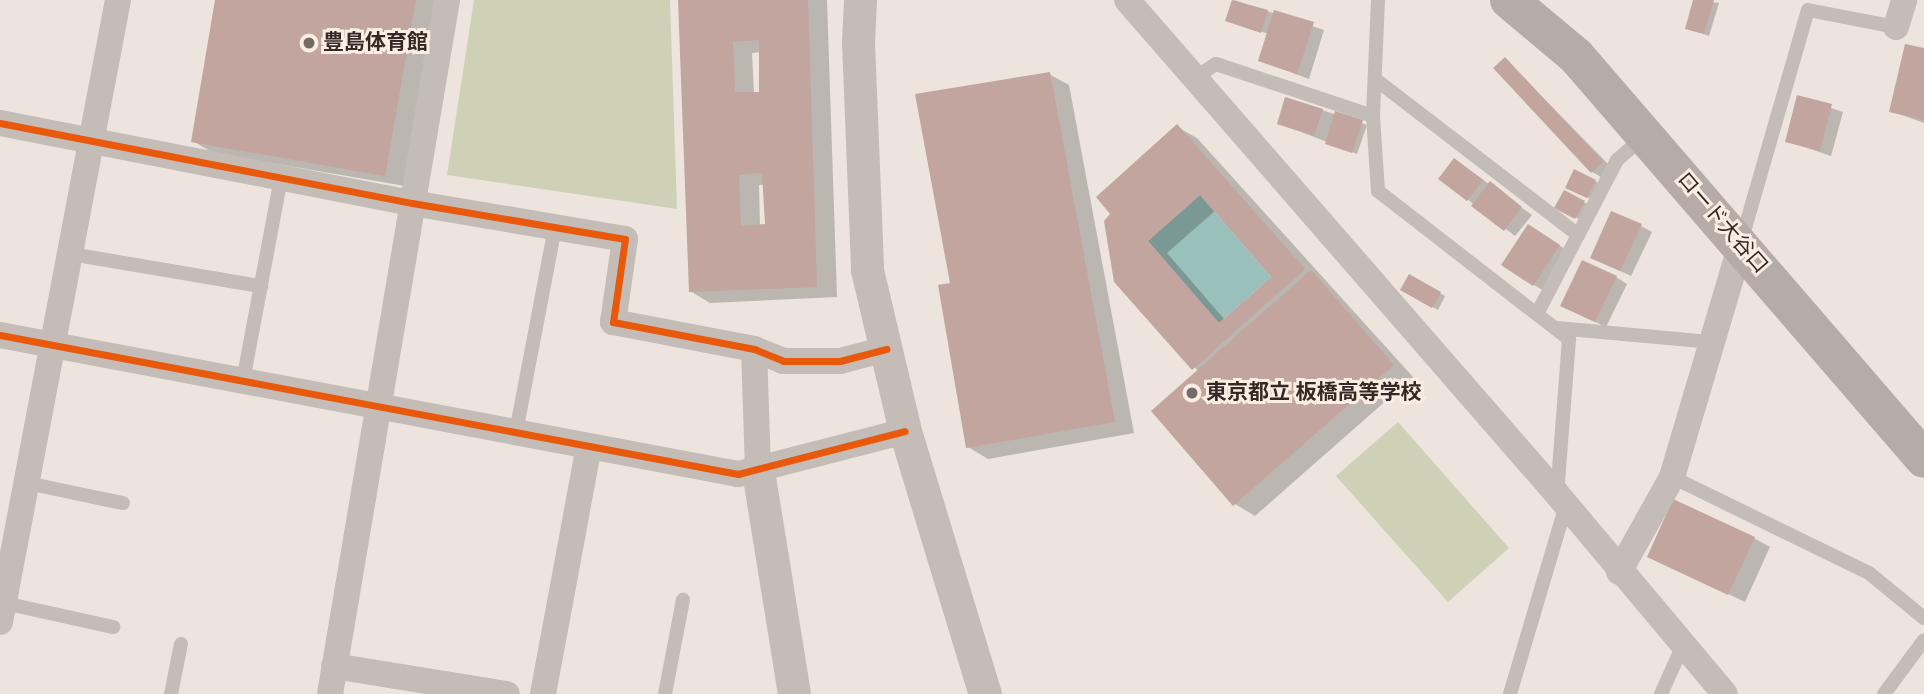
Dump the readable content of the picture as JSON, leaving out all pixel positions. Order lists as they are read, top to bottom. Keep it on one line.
{"streets":{"main road":["ロード大谷口"]},"places":["豊島体育館","東京都立 板橋高等学校"]}
